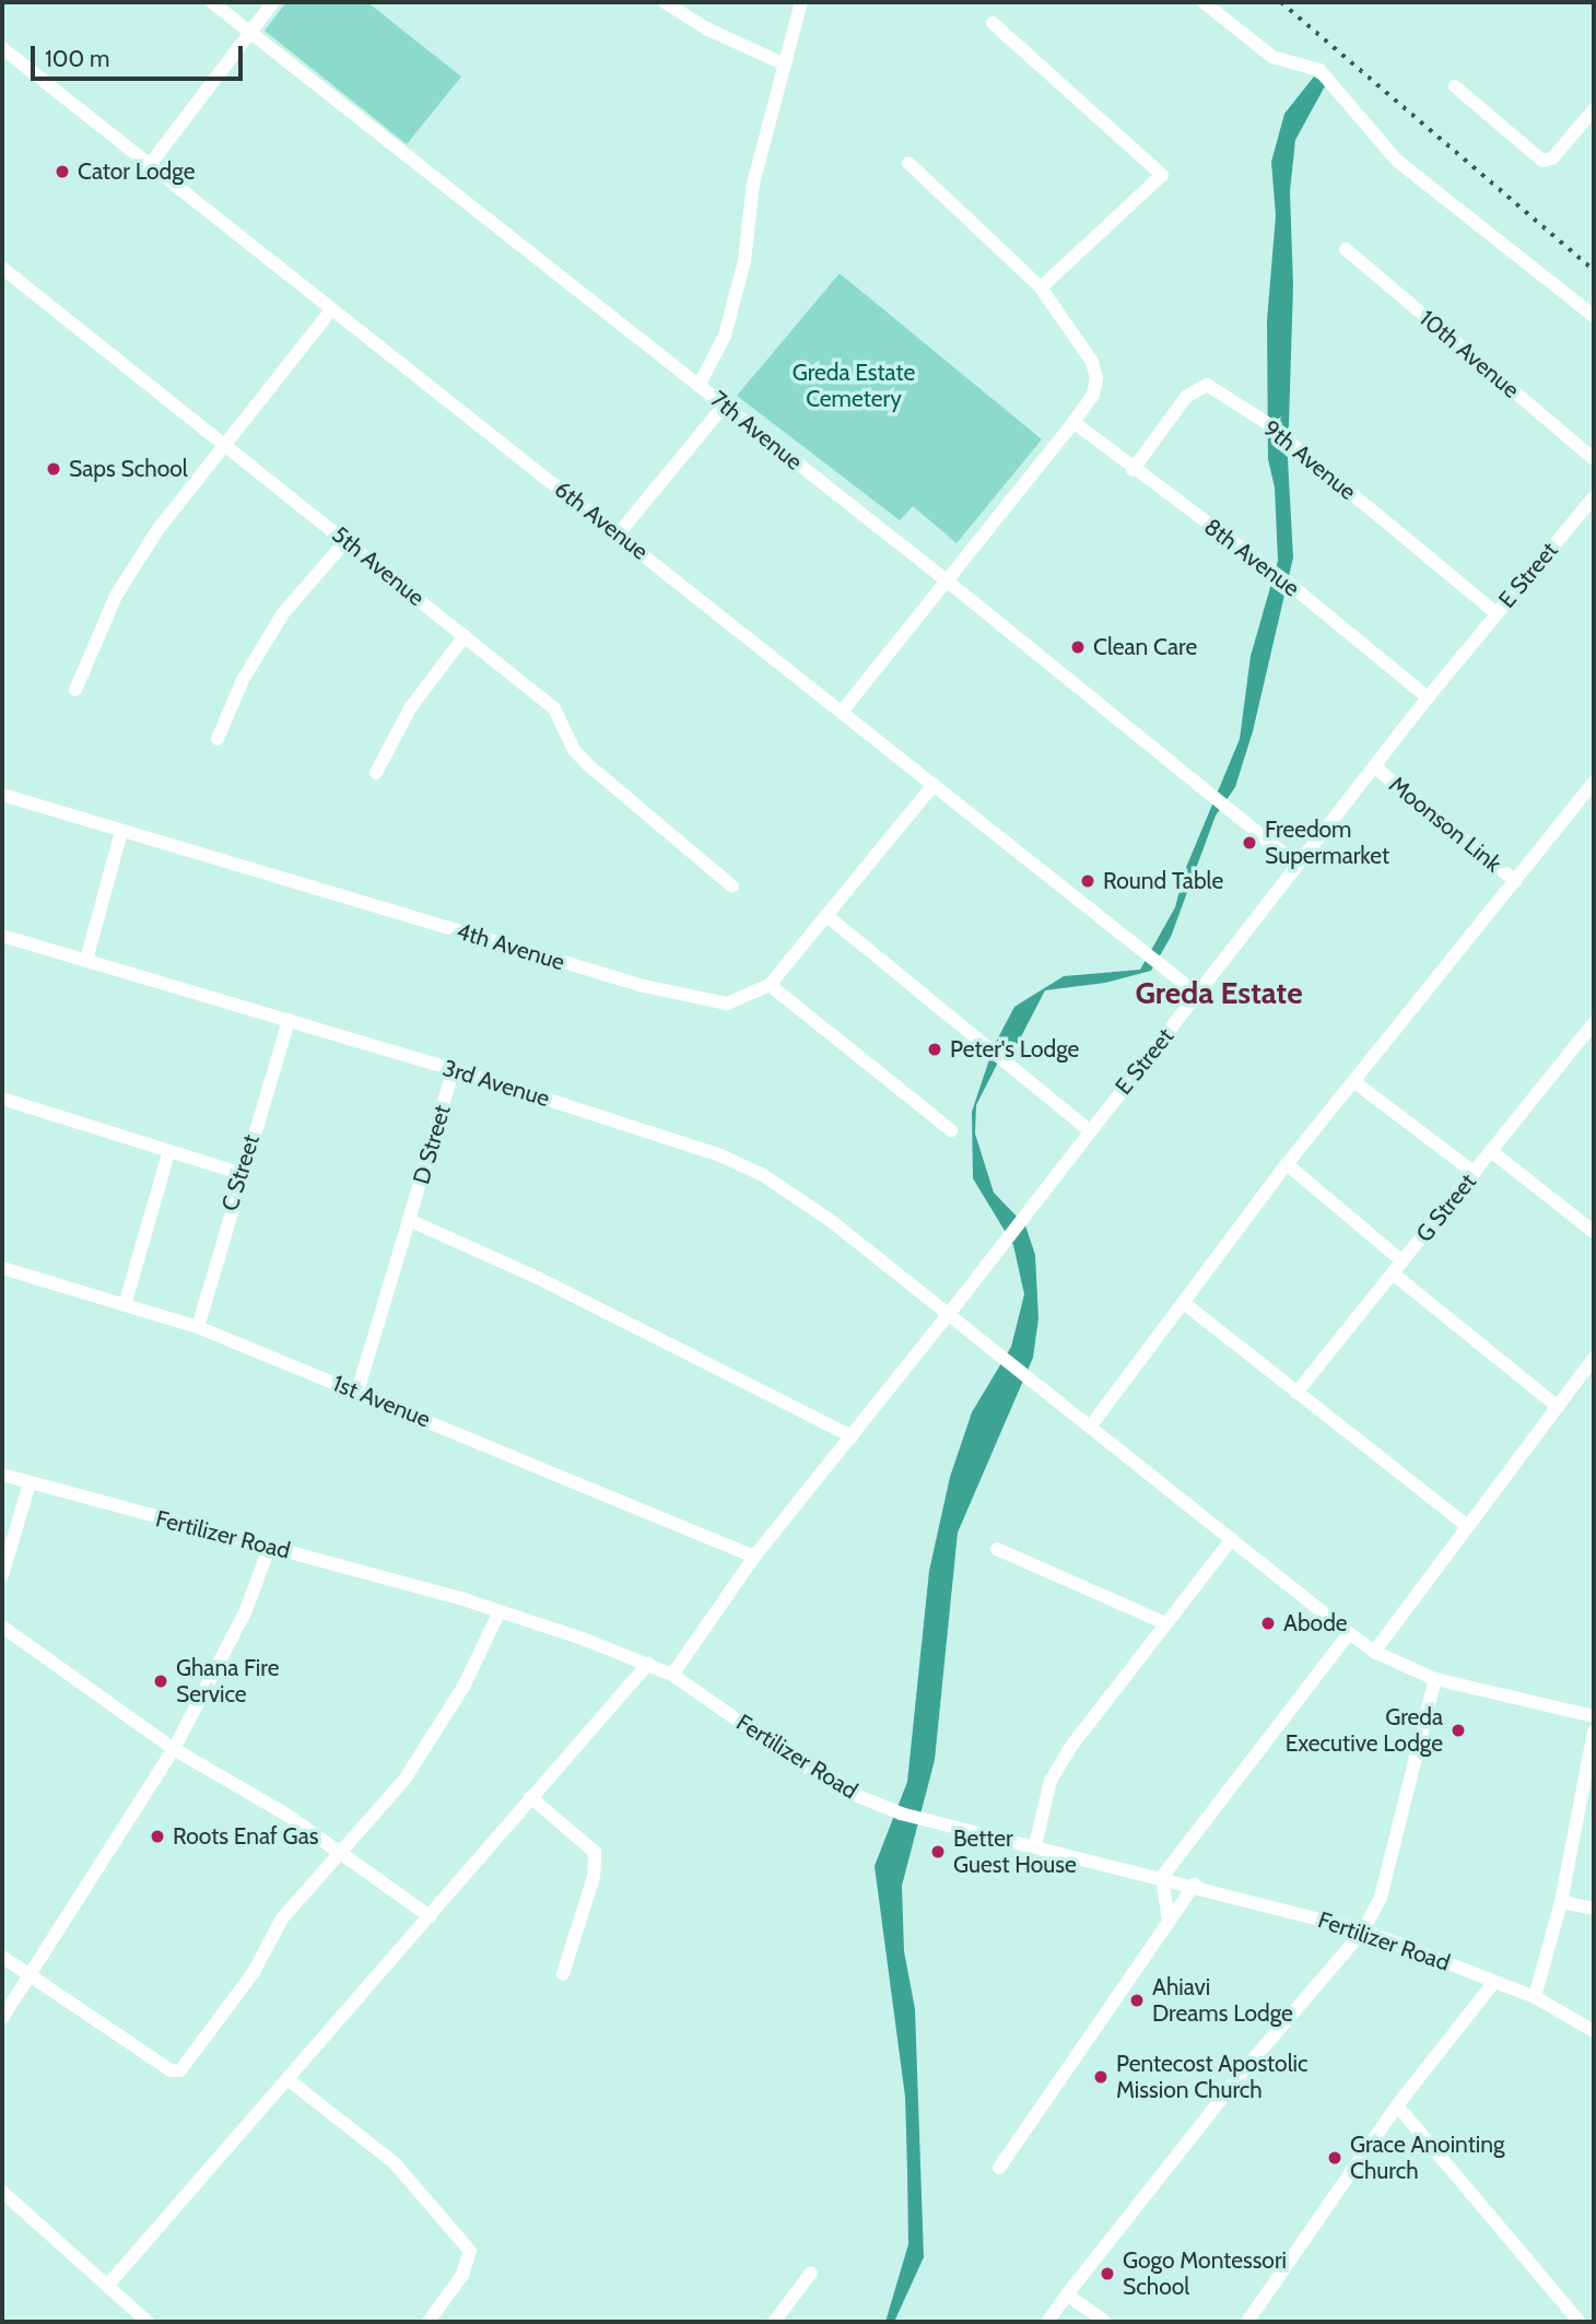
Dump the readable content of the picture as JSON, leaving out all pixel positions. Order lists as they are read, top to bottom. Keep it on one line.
{"streets":{"street":["10th Avenue","7th Avenue","9th Avenue","6th Avenue","8th Avenue","5th Avenue","E Street","Moonson Link","4th Avenue","3rd Avenue","D Street","C Street","G Street","1st Avenue","Fertilizer Road"]},"crossings":[["7th Avenue","E Street"],["9th Avenue","8th Avenue"],["9th Avenue","E Street"],["6th Avenue","E Street"],["6th Avenue","4th Avenue"],["8th Avenue","E Street"],["E Street","Moonson Link"],["E Street","3rd Avenue"],["E Street","1st Avenue"],["E Street","Fertilizer Road"],["3rd Avenue","D Street"],["3rd Avenue","C Street"],["D Street","1st Avenue"],["C Street","1st Avenue"]],"districts":["Greda Estate"],"parks":["Greda Estate Cemetery"],"places":["Cator Lodge","Saps School","Clean Care","Freedom Supermarket","Round Table","Peter's Lodge","Abode","Ghana Fire Service","Greda Executive Lodge","Roots Enaf Gas","Better Guest House","Ahiavi Dreams Lodge","Pentecost Apostolic Mission Church","Grace Anointing Church","Gogo Montessori School"],"scale_bar":"100 m"}
